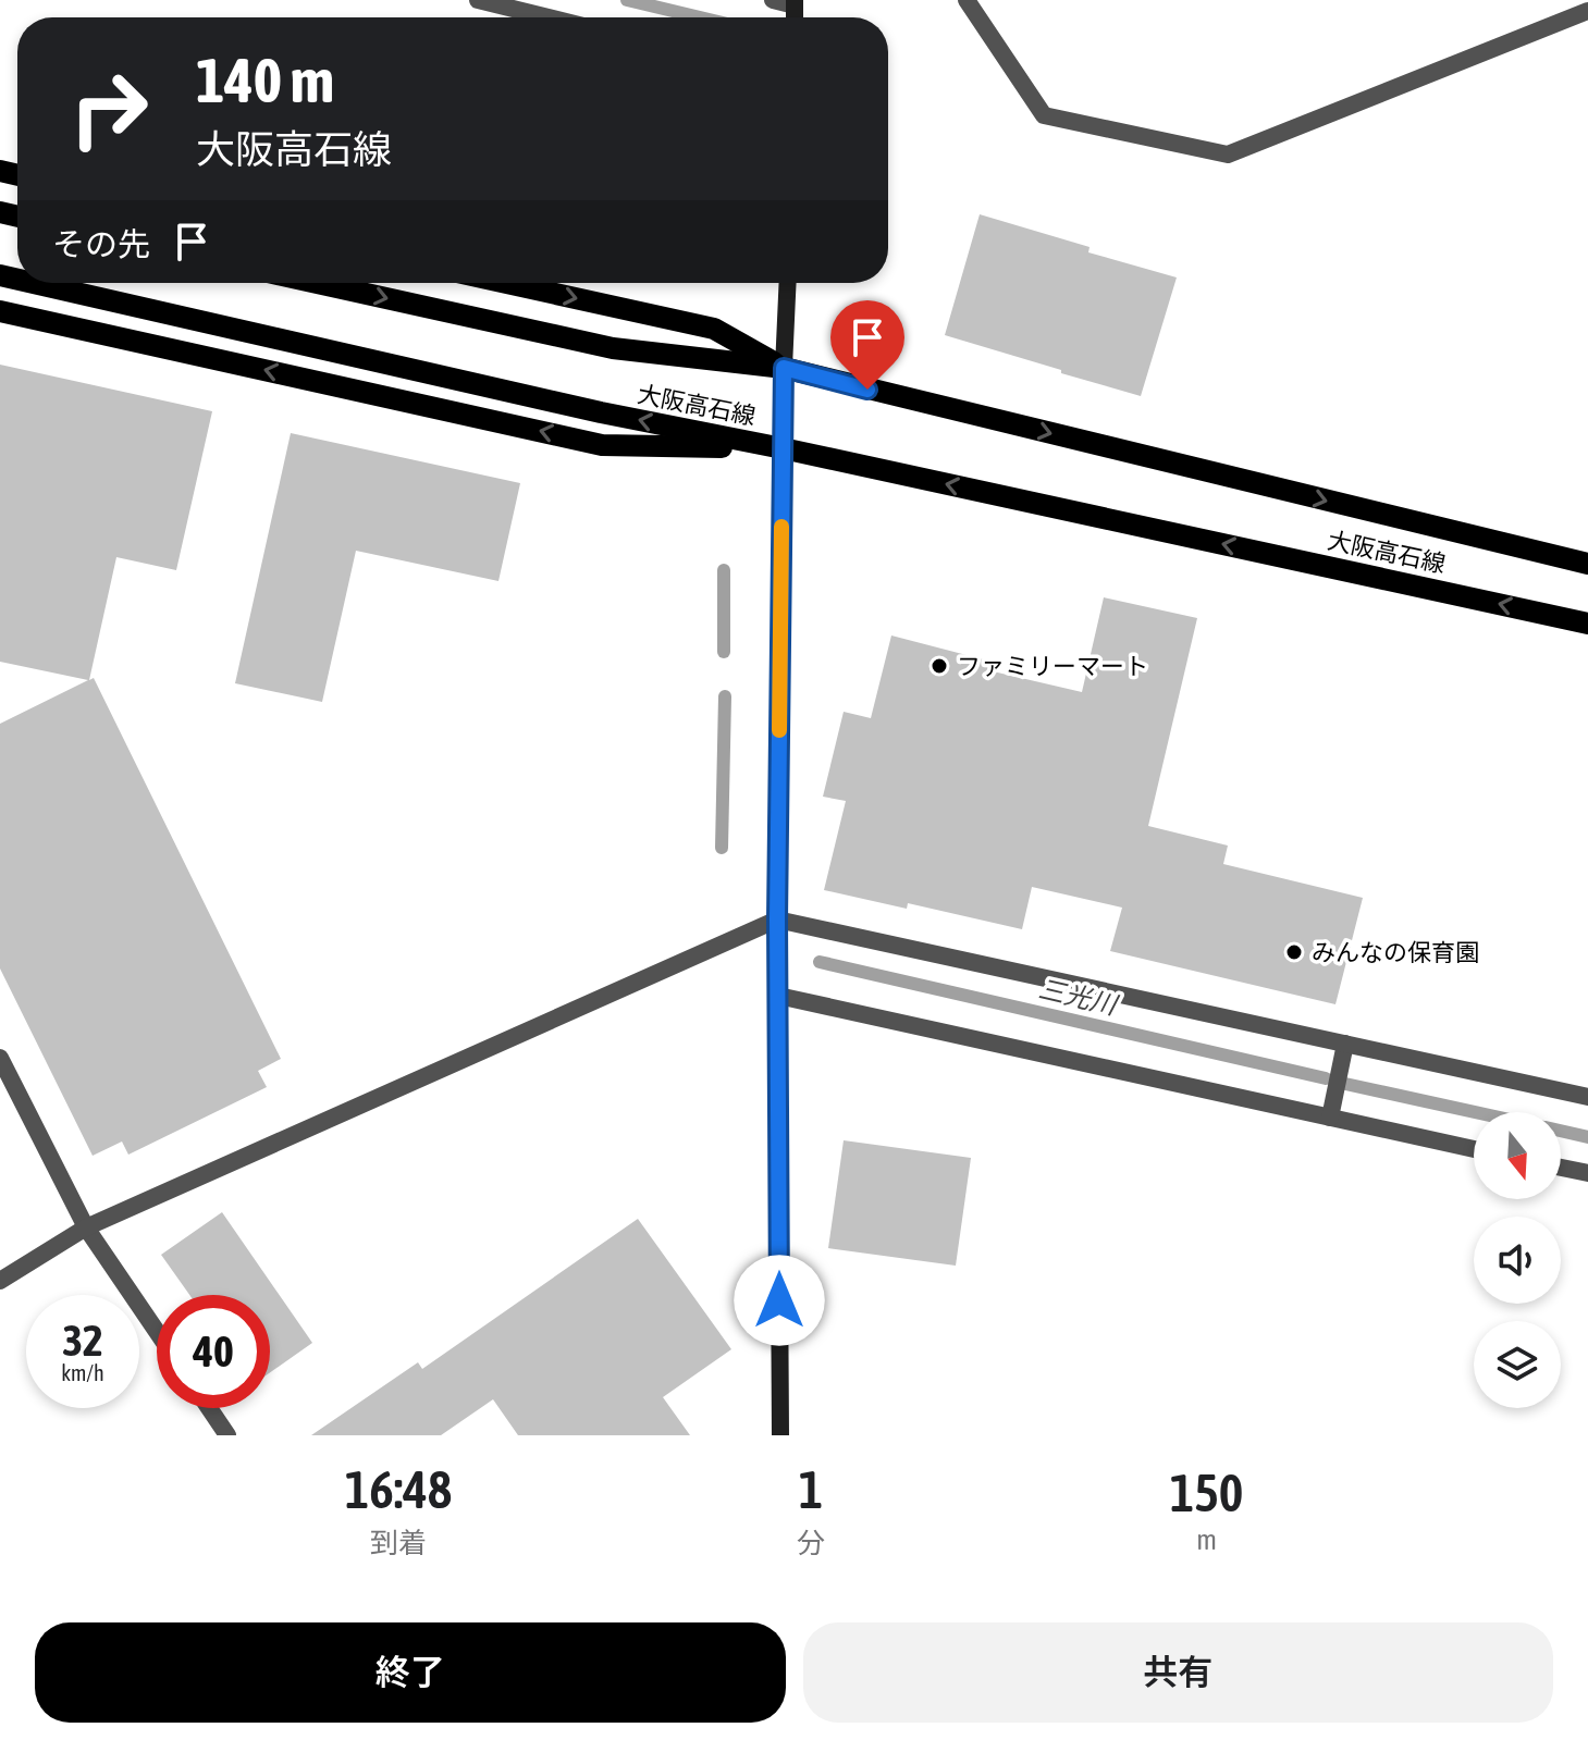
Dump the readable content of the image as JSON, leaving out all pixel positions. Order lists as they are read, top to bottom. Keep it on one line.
{"streets":{"main road":["大阪高石線"]},"water":["三光川"],"places":["ファミリーマート","みんなの保育園"],"north":"bottom","page":{"turn":["140 m","大阪高石線"],"then":"その先","speed":"32 km/h","limit":"40","eta":["16:48","到着","1","分","150","m"],"buttons":["終了","共有"]}}
